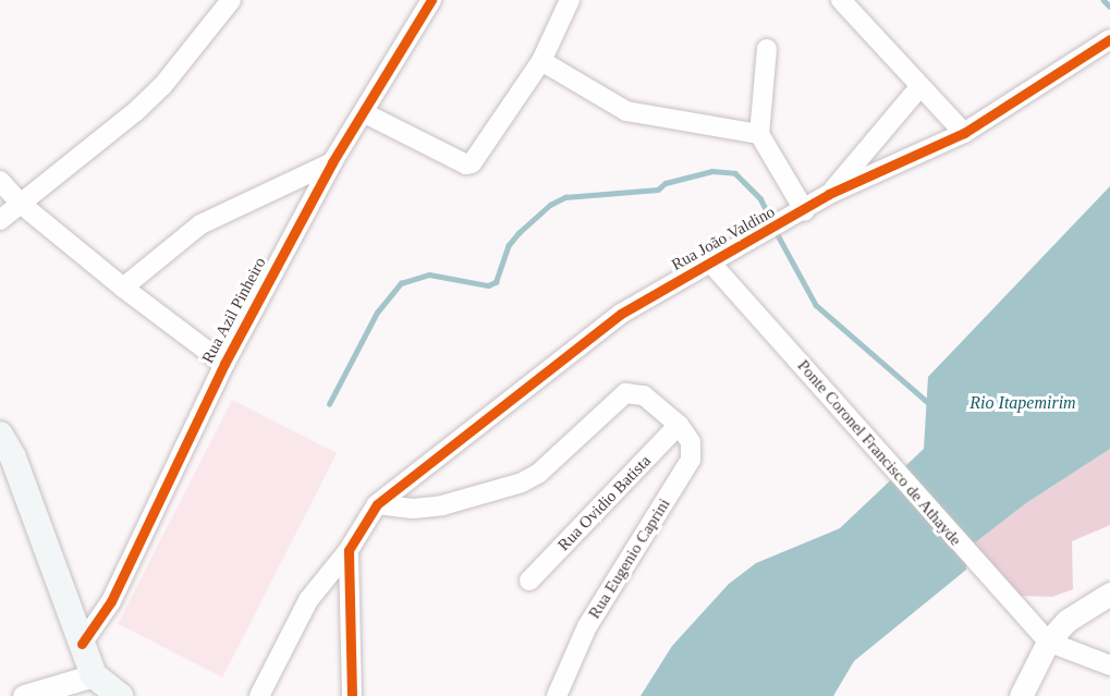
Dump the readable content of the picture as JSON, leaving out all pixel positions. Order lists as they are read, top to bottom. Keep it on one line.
{"streets":{"street":["Rua João Valdino","Rua Azil Pinheiro","Ponte Coronel Francisco de Athayde","Rua Ovidio Batista","Rua Eugenio Caprini"]},"crossings":[["Rua João Valdino","Ponte Coronel Francisco de Athayde"],["Rua Ovidio Batista","Rua Eugenio Caprini"]],"water":["Rio Itapemirim"]}
